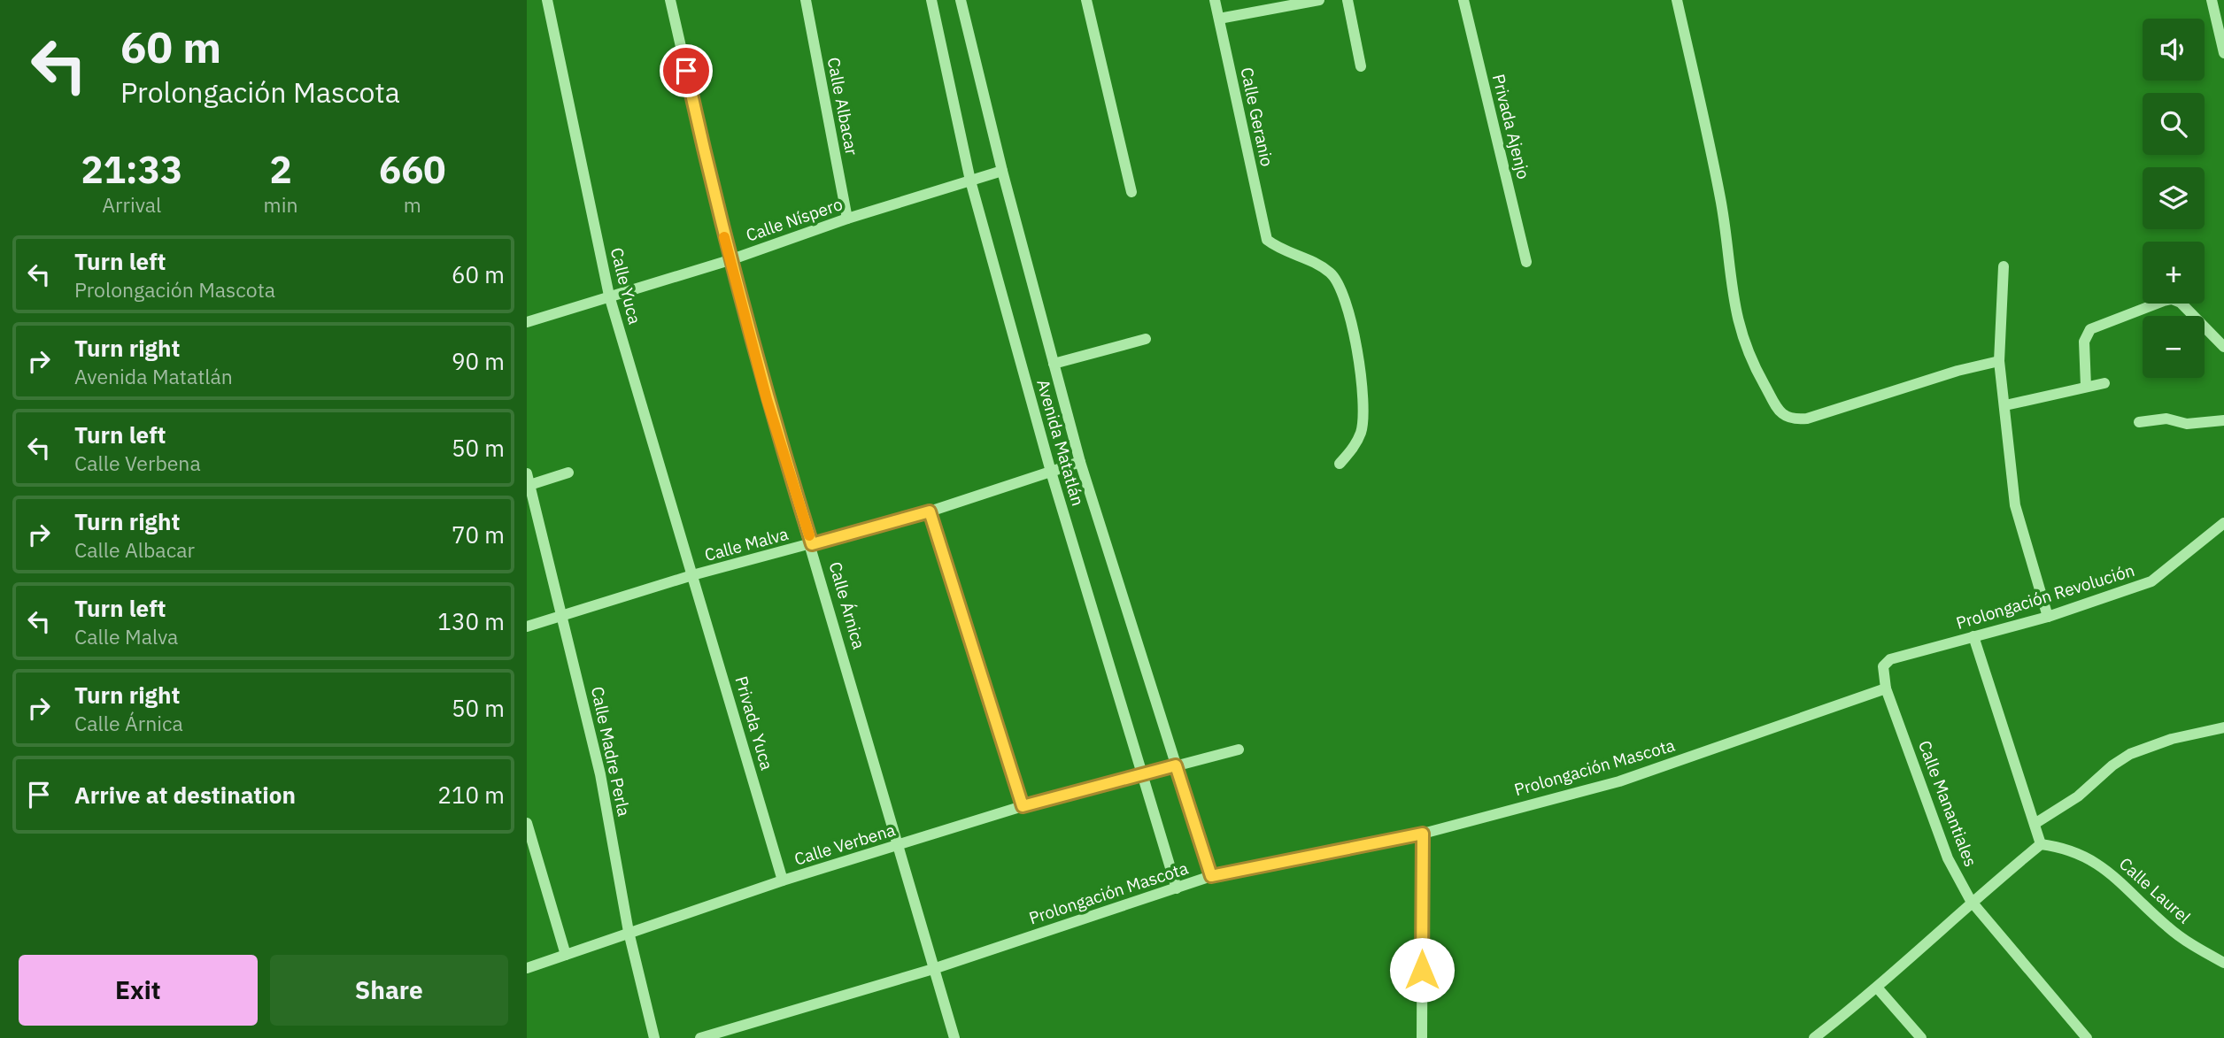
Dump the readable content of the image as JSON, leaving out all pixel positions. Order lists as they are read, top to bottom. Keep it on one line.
{"streets":{"street":["Calle Albacar","Calle Geranio","Privada Ajenjo","Calle Níspero","Calle Yuca","Avenida Matatlán","Calle Malva","Prolongación Revolución","Calle Árnica","Privada Yuca","Calle Madre Perla","Prolongación Mascota","Calle Manantiales","Calle Verbena","Calle Laurel"]},"crossings":[["Calle Albacar","Calle Níspero"],["Calle Níspero","Calle Yuca"],["Calle Níspero","Avenida Matatlán"],["Calle Níspero","Calle Árnica"],["Calle Yuca","Calle Malva"],["Calle Yuca","Privada Yuca"],["Avenida Matatlán","Calle Malva"],["Avenida Matatlán","Prolongación Mascota"],["Avenida Matatlán","Calle Verbena"],["Calle Malva","Calle Árnica"],["Calle Malva","Privada Yuca"],["Calle Malva","Calle Madre Perla"],["Prolongación Revolución","Prolongación Mascota"],["Prolongación Revolución","Calle Manantiales"],["Calle Árnica","Prolongación Mascota"],["Calle Árnica","Calle Verbena"],["Privada Yuca","Calle Verbena"],["Calle Madre Perla","Calle Verbena"],["Prolongación Mascota","Calle Manantiales"]],"page":{"turn":["60 m","Prolongación Mascota"],"map_buttons":["+","−"],"eta":["21:33","Arrival","2","min","660","m"],"list":[{"name":"Turn left","note":"Prolongación Mascota","value":"60 m"},{"name":"Turn right","note":"Avenida Matatlán","value":"90 m"},{"name":"Turn left","note":"Calle Verbena","value":"50 m"},{"name":"Turn right","note":"Calle Albacar","value":"70 m"},{"name":"Turn left","note":"Calle Malva","value":"130 m"},{"name":"Turn right","note":"Calle Árnica","value":"50 m"},{"name":"Arrive at destination","value":"210 m"}],"buttons":["Exit","Share"]}}
